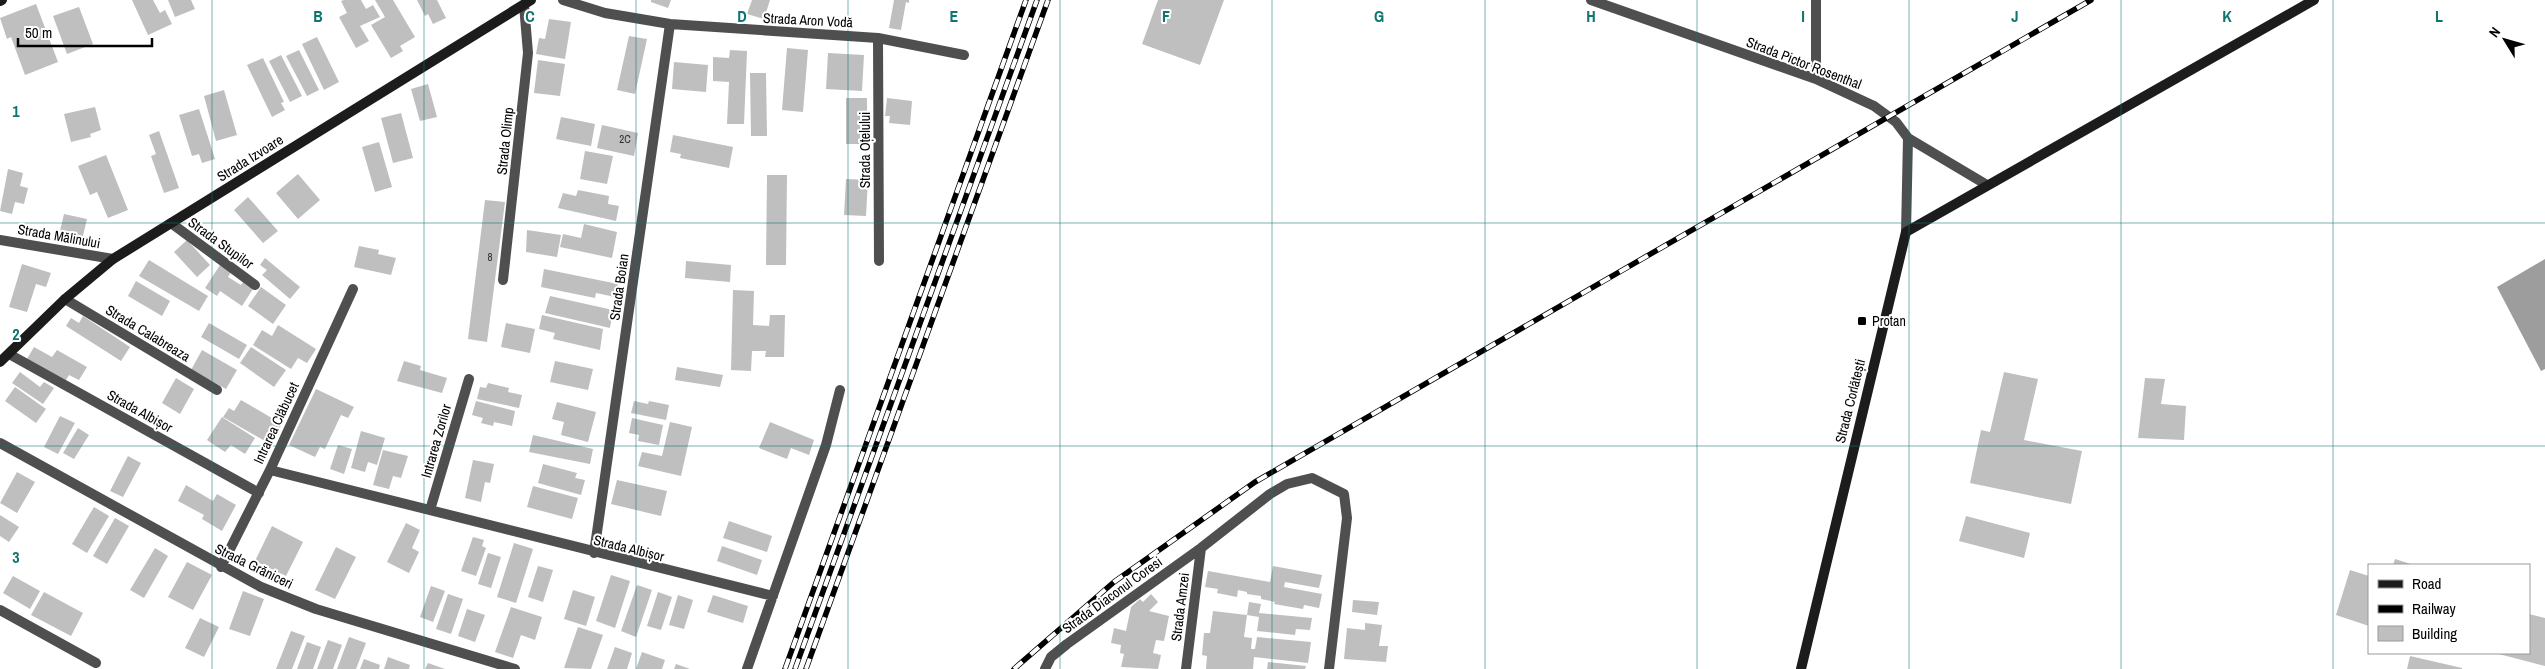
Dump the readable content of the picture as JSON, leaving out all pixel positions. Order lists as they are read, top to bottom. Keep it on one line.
{"streets":{"street":["Strada Aron Vodă","Strada Pictor Rosenthal","Strada Olimp","Strada Oțelului","Strada Izvoare","Strada Mălinului","Strada Stupilor","Strada Boian","Strada Calabreaza","Strada Corlătești","Strada Albișor","Intrarea Clăbucet","Intrarea Zorilor","Strada Grăniceri","Strada Diaconul Coresi","Strada Amzei"]},"crossings":[["Strada Aron Vodă","Strada Oțelului"],["Strada Aron Vodă","Strada Boian"],["Strada Pictor Rosenthal","Strada Corlătești"],["Strada Olimp","Strada Izvoare"],["Strada Izvoare","Strada Mălinului"],["Strada Izvoare","Strada Stupilor"],["Strada Izvoare","Strada Calabreaza"],["Strada Izvoare","Strada Albișor"],["Strada Boian","Strada Albișor"],["Strada Albișor","Intrarea Clăbucet"],["Strada Albișor","Intrarea Zorilor"],["Intrarea Clăbucet","Strada Grăniceri"],["Strada Diaconul Coresi","Strada Amzei"]],"places":{"transit":["Protan"]},"house_numbers":["2C","8"],"legend":["Road","Railway","Building"],"scale_bar":"50 m","north":"top left","grid":{"columns":["B","C","D","E","F","G","H","I","J","K","L"],"rows":["1","2","3"]}}
